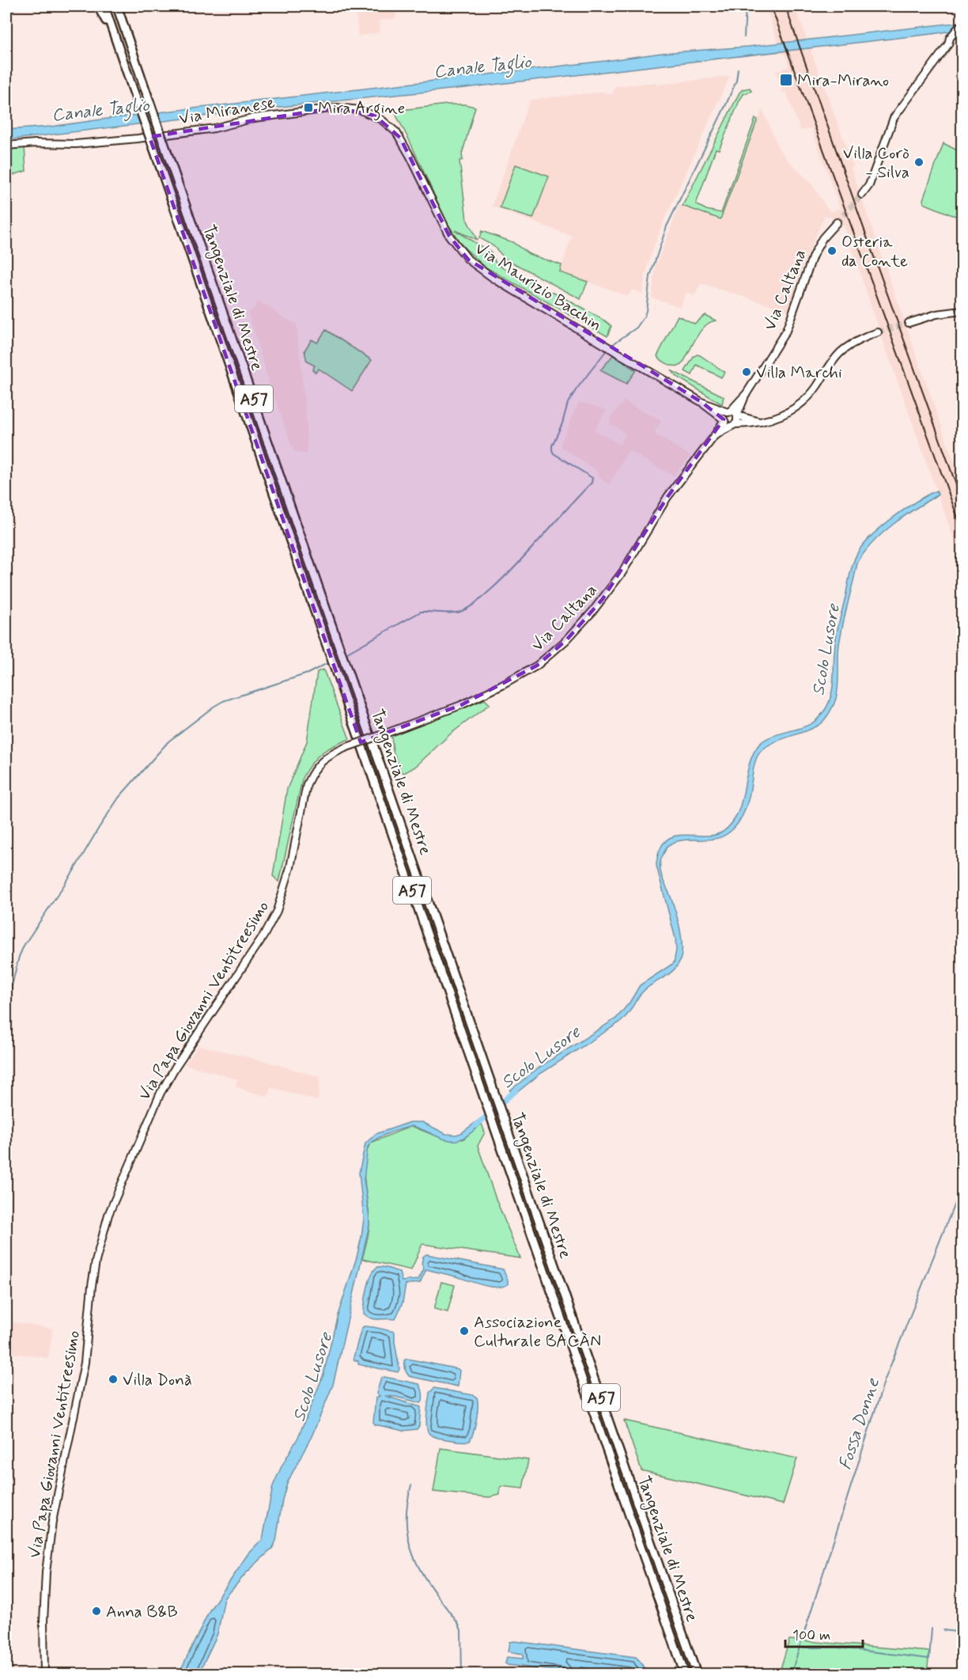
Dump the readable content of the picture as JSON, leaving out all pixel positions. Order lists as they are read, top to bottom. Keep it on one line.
{"streets":{"highway":["Tangenziale di Mestre","A57"],"main road":["Via Miranese","Via Maurizio Bacchin","Via Caltana","Via Papa Giovanni Ventitreesimo"]},"crossings":[["Via Miranese","Via Maurizio Bacchin"],["Via Maurizio Bacchin","Via Caltana"],["Via Caltana","Via Papa Giovanni Ventitreesimo"],["Tangenziale di Mestre","A57"]],"water":["Canale Taglio","Scolo Lusore","Fossa Donne"],"places":{"transit":["Mira-Mirano","Mira Argine"],"other":["Villa Corò - Silva","Osteria da Conte","Villa Marchi","Associazione Culturale BACÀN","Villa Donà","Anna B&B"]},"scale_bar":"100 m"}
